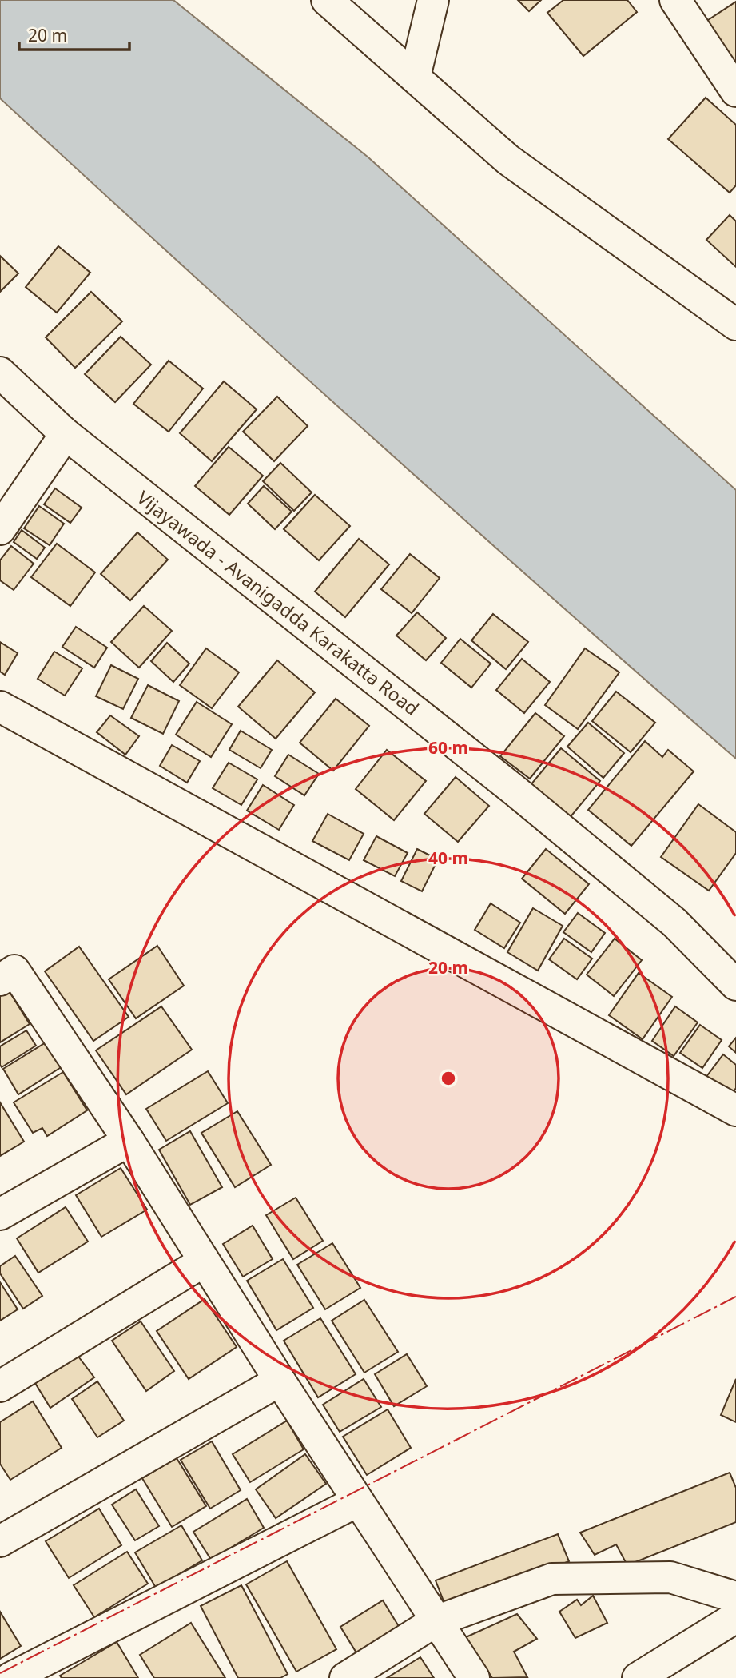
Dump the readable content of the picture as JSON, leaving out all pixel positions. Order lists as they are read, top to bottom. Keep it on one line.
{"streets":{"street":["Vijayawada - Avanigadda Karakatta Road"]},"scale_bar":"20 m","rings":["60 m","40 m","20 m"]}
